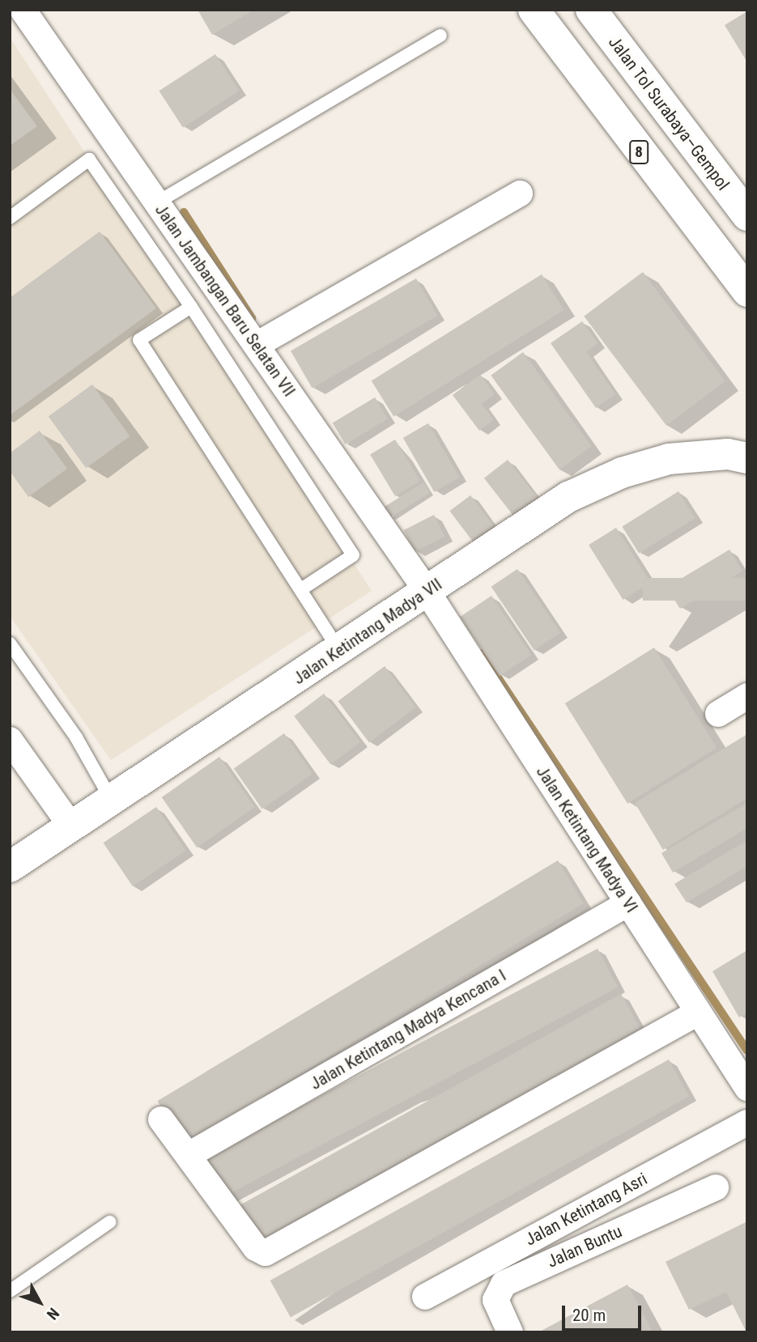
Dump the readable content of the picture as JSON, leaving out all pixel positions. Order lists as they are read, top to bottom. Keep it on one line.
{"streets":{"main road":["Jalan Tol Surabaya–Gempol","8","Jalan Ketintang Madya VII"],"street":["Jalan Jambangan Baru Selatan VII","Jalan Ketintang Madya VI","Jalan Ketintang Madya Kencana I","Jalan Ketintang Asri","Jalan Buntu"]},"crossings":[["Jalan Jambangan Baru Selatan VII","Jalan Ketintang Madya VII"],["Jalan Jambangan Baru Selatan VII","Jalan Ketintang Madya VI"],["Jalan Ketintang Madya VII","Jalan Ketintang Madya VI"],["Jalan Ketintang Madya VI","Jalan Ketintang Madya Kencana I"]],"scale_bar":"20 m","north":"bottom right"}
